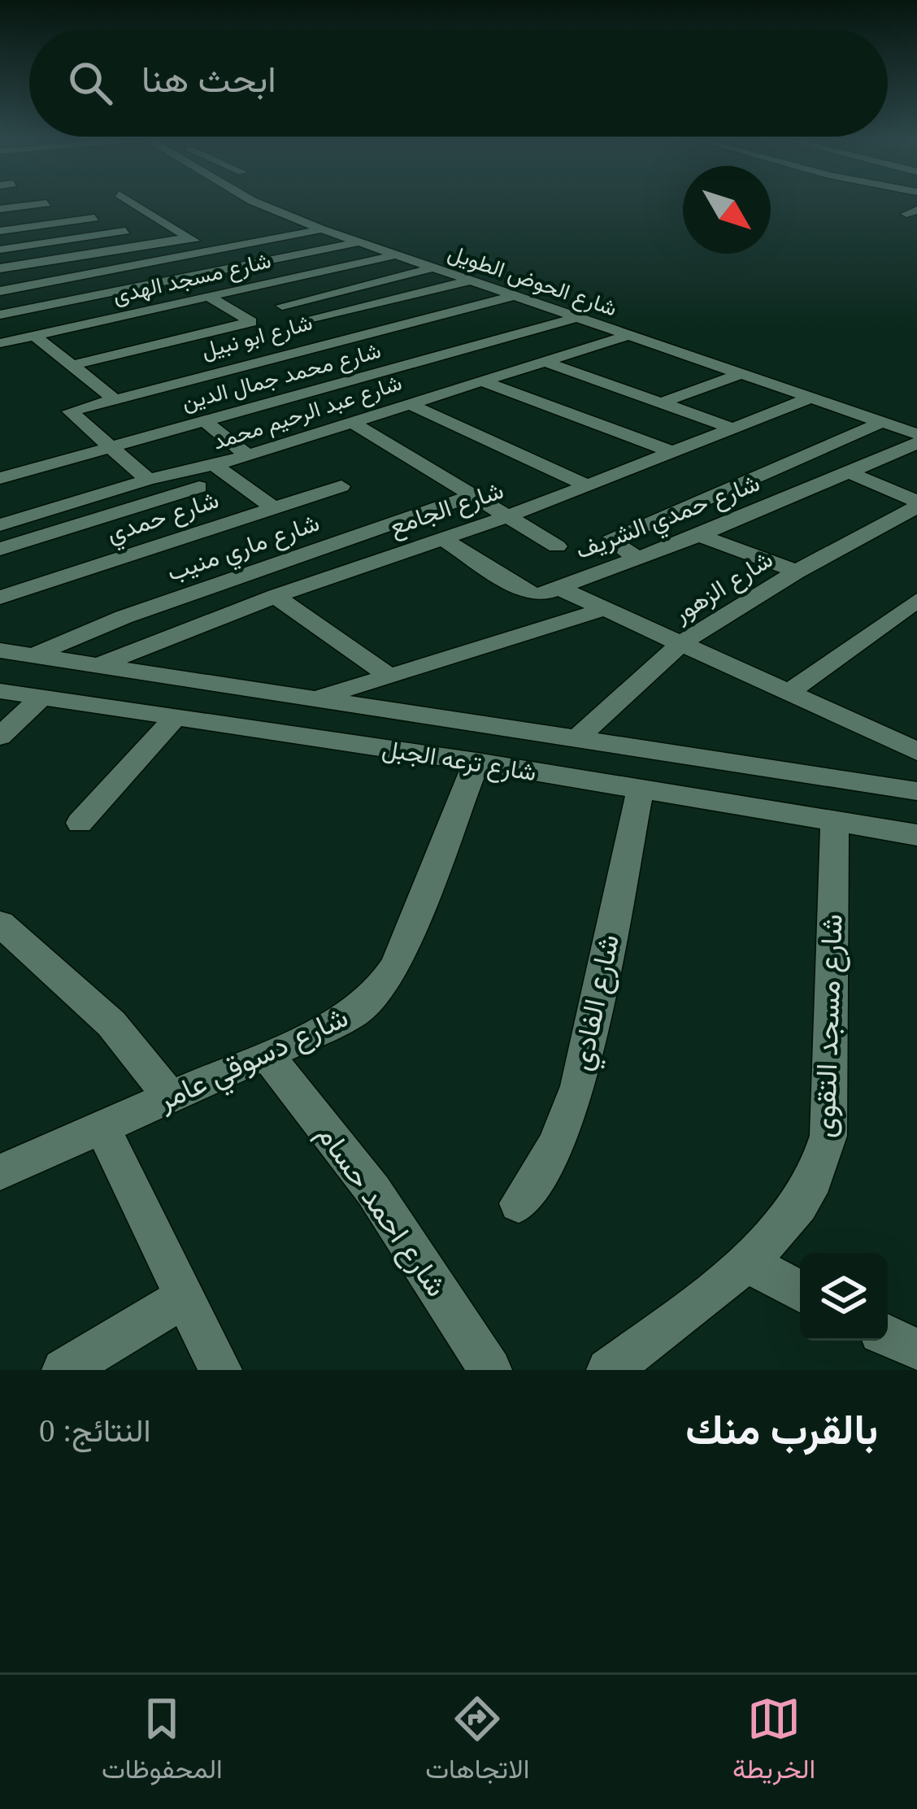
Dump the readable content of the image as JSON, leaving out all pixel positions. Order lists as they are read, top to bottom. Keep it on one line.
{"streets":{"street":["شارع مسجد الهدى","شارع الحوض الطويل","شارع ابو نبيل","شارع محمد جمال الدين","شارع عبد الرحيم محمد","شارع الجامع","شارع حمدي","شارع حمدي الشريف","شارع ماري منيب","شارع الزهور","شارع ترعه الجبل","شارع الفادي","شارع مسجد التقوى","شارع دسوقي عامر","شارع احمد حسام"]},"crossings":[["شارع مسجد الهدى","شارع الحوض الطويل"],["شارع الحوض الطويل","شارع ابو نبيل"],["شارع الحوض الطويل","شارع محمد جمال الدين"],["شارع الحوض الطويل","شارع عبد الرحيم محمد"],["شارع الحوض الطويل","شارع الجامع"],["شارع ابو نبيل","شارع محمد جمال الدين"],["شارع الجامع","شارع حمدي الشريف"],["شارع الجامع","شارع ترعه الجبل"],["شارع ماري منيب","شارع ترعه الجبل"],["شارع الزهور","شارع ترعه الجبل"],["شارع ترعه الجبل","شارع الفادي"],["شارع ترعه الجبل","شارع مسجد التقوى"],["شارع ترعه الجبل","شارع دسوقي عامر"],["شارع دسوقي عامر","شارع احمد حسام"]],"north":"bottom right","page":{"search":"ابحث هنا","heading":["بالقرب منك","النتائج: 0"],"nav":["الخريطة","الاتجاهات","المحفوظات"]}}
